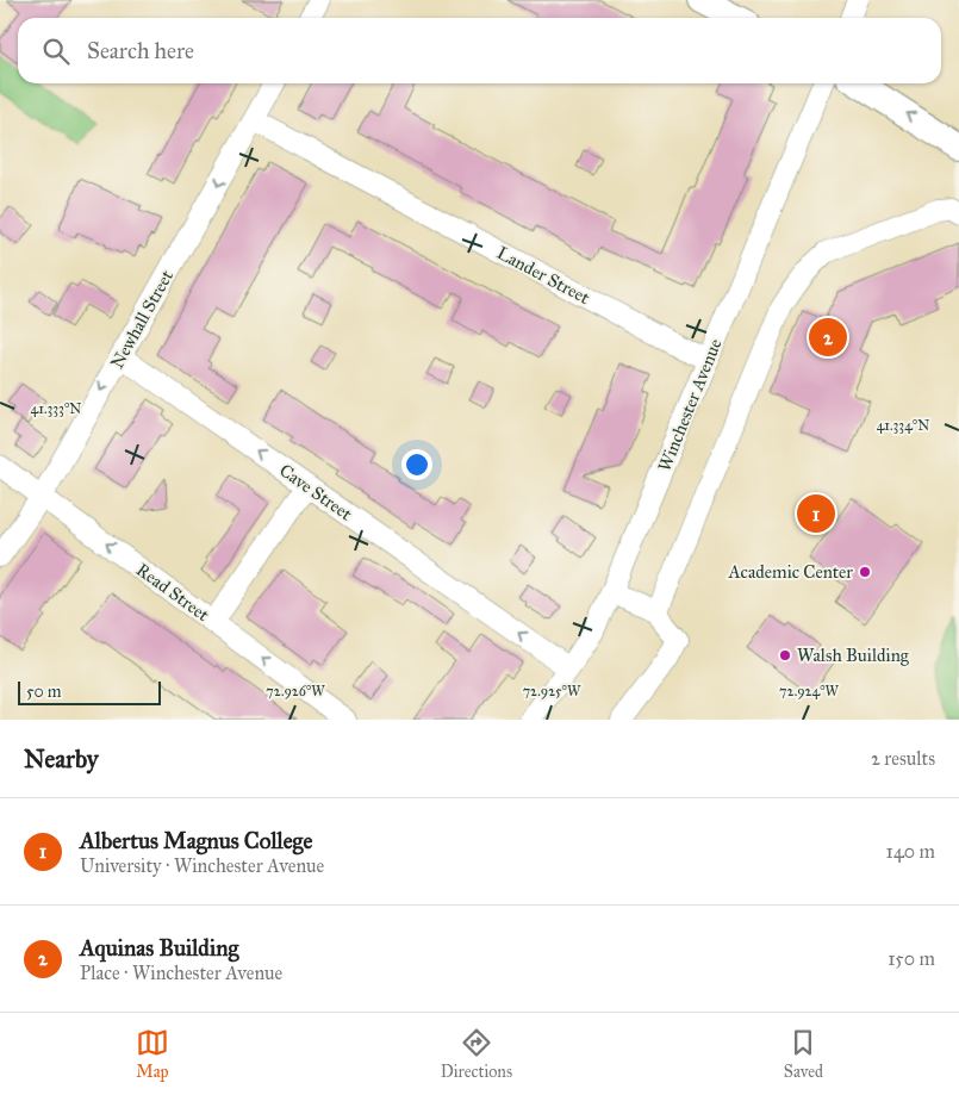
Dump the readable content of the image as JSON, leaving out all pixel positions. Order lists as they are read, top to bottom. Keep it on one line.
{"streets":{"street":["Lander Street","Newhall Street","Winchester Avenue","Cave Street","Read Street"]},"crossings":[["Lander Street","Newhall Street"],["Lander Street","Winchester Avenue"],["Newhall Street","Cave Street"],["Newhall Street","Read Street"],["Winchester Avenue","Cave Street"]],"one_way":["Newhall Street","Cave Street","Read Street"],"places":["Academic Center","Walsh Building"],"scale_bar":"50 m","page":{"search":"Search here","pins":["2","1"],"scale":"50 m","heading":["Nearby","2 results"],"list":[{"mark":"1","name":"Albertus Magnus College","note":"University · Winchester Avenue","value":"140 m"},{"mark":"2","name":"Aquinas Building","note":"Place · Winchester Avenue","value":"150 m"}],"nav":["Map","Directions","Saved"]},"coordinates":["41.333°N","41.334°N","72.926°W","72.925°W","72.924°W"]}
